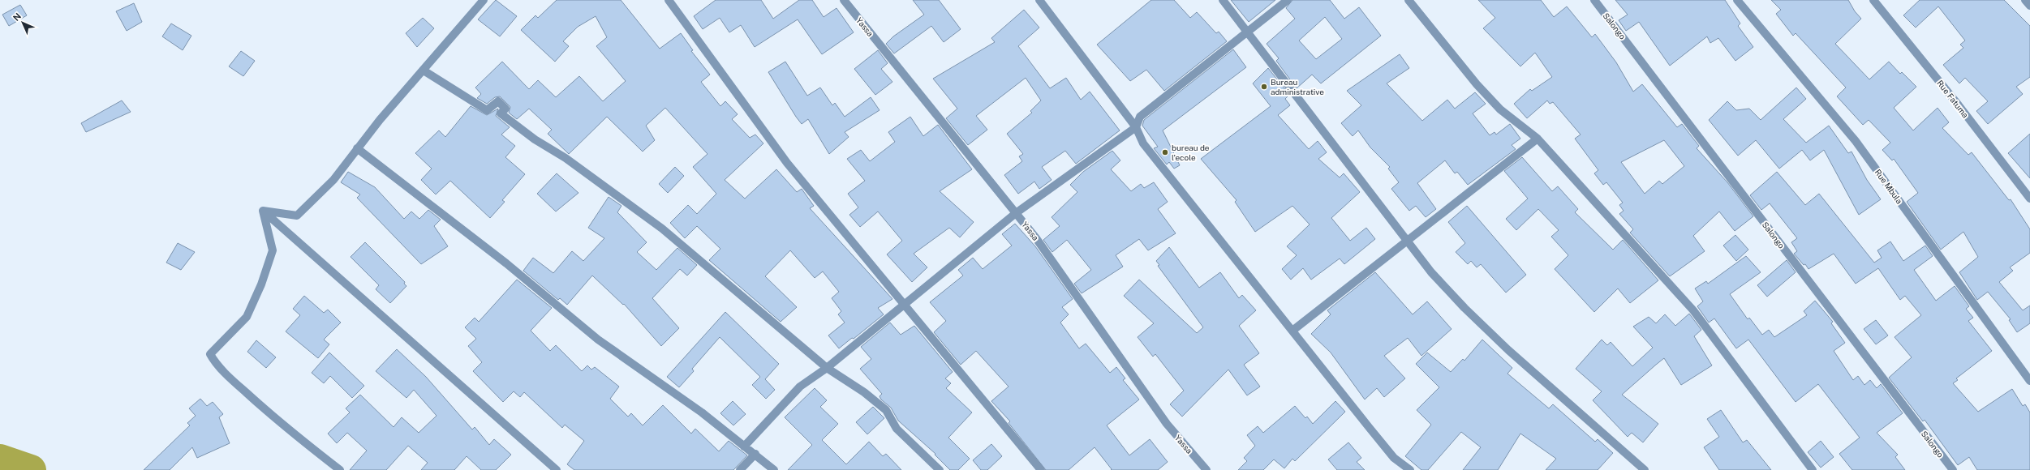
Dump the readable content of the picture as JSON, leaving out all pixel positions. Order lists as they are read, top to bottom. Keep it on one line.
{"streets":{"street":["Salongo","Yassa","Rue Fatuma","Rue Mbula"]},"places":["Bureau administrative","bureau de l'ecole"],"north":"top left"}
